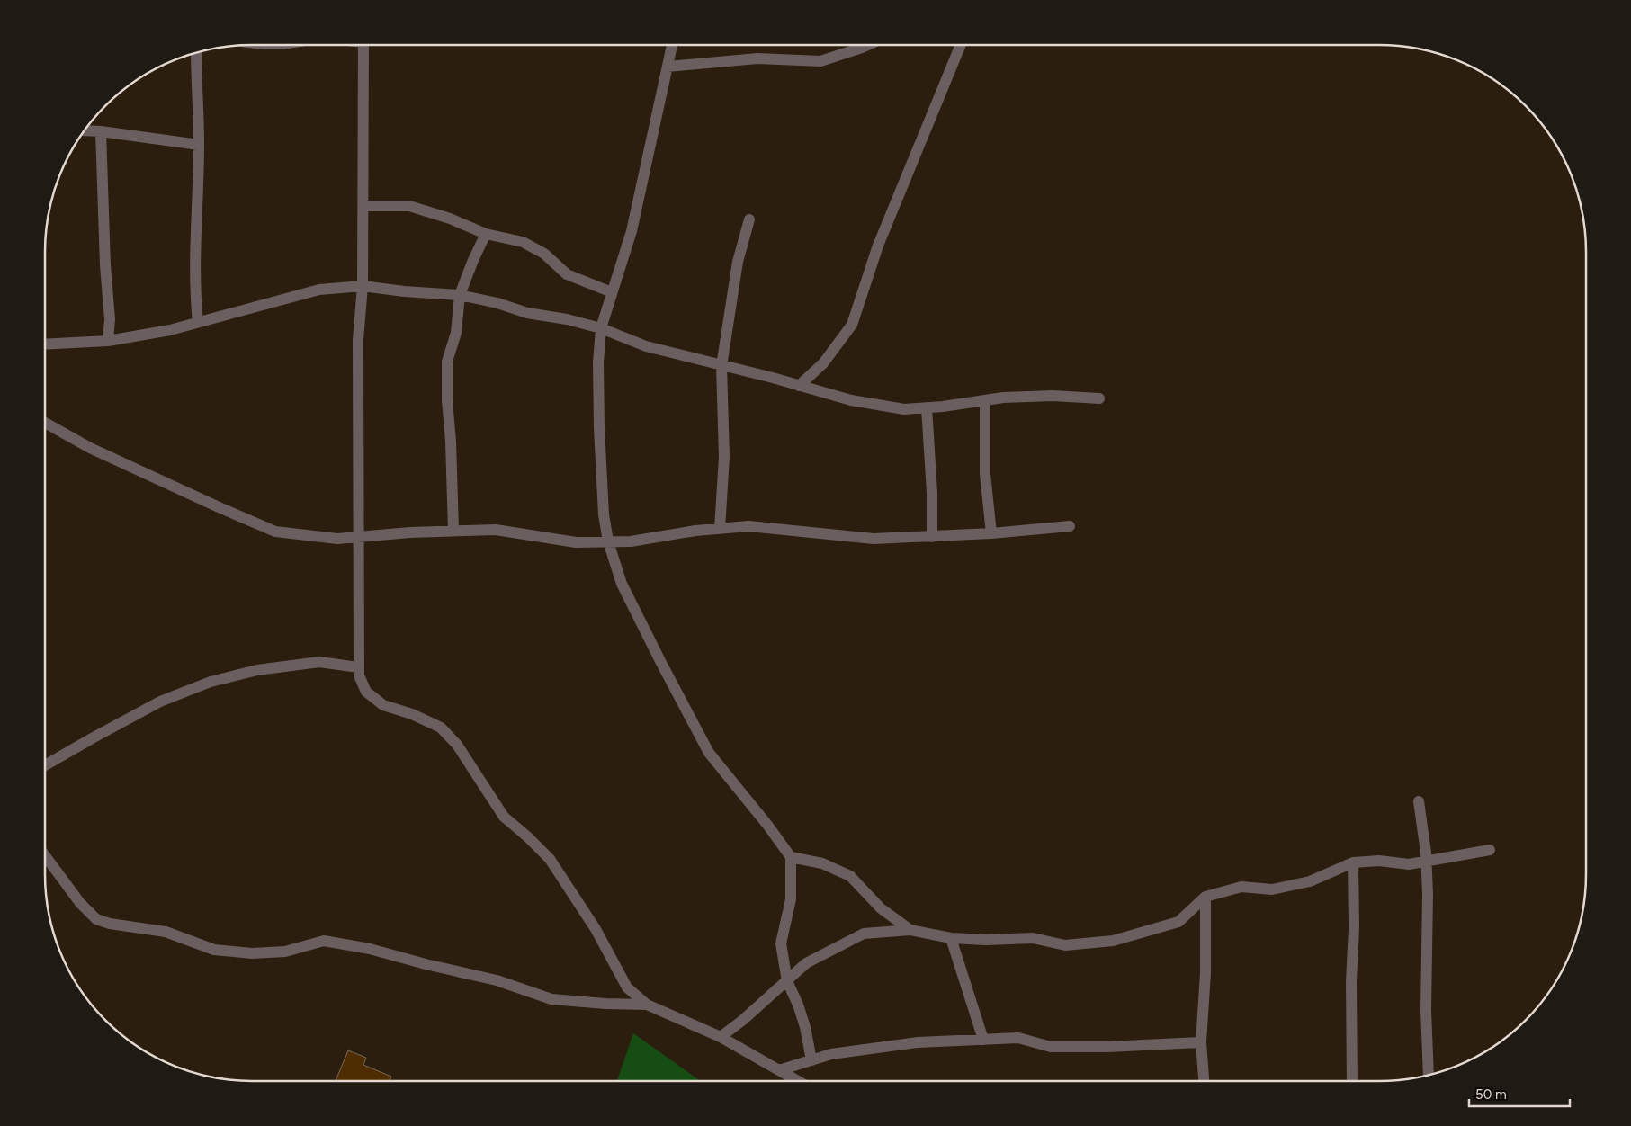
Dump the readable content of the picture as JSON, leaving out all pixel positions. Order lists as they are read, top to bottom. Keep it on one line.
{"scale_bar":"50 m"}
